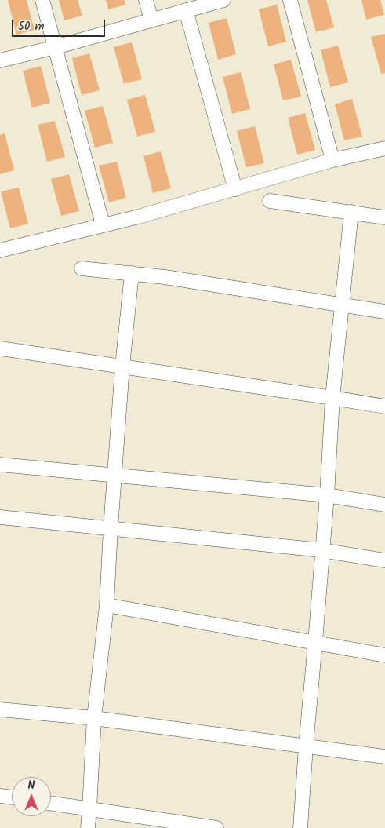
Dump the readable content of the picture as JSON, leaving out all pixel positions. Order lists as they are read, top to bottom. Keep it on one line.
{"scale_bar":"50 m","north":"top"}
